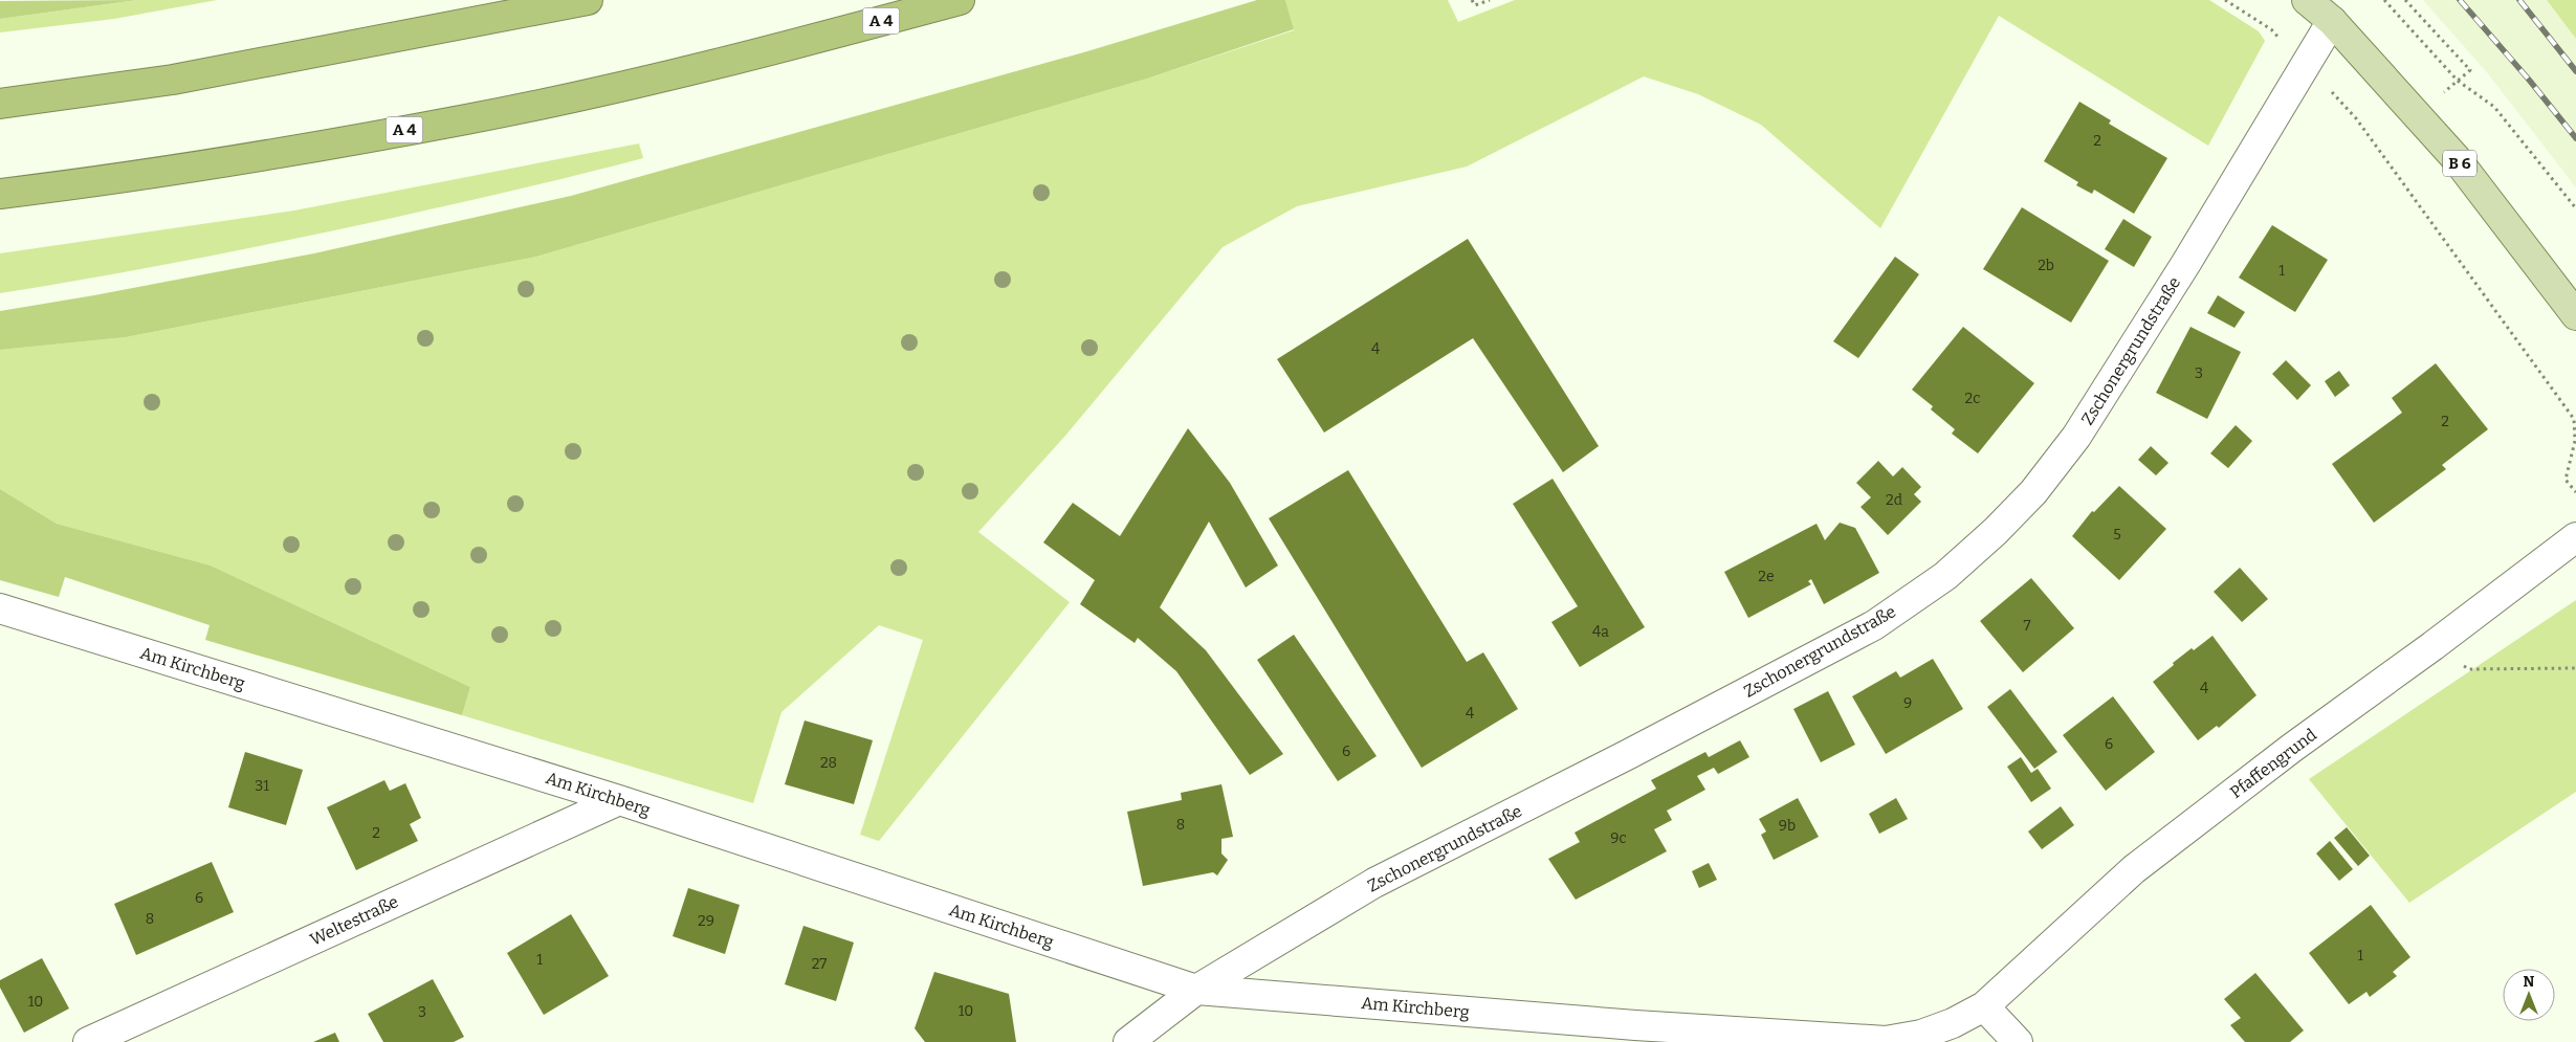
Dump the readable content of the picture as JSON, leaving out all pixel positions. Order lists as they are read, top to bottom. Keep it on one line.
{"streets":{"highway":["A 4"],"main road":["B 6"],"street":["Zschonergrundstraße","Am Kirchberg","Pfaffengrund","Weltestraße"]},"crossings":[["B 6","Zschonergrundstraße"],["Zschonergrundstraße","Am Kirchberg"],["Am Kirchberg","Pfaffengrund"],["Am Kirchberg","Weltestraße"]],"house_numbers":["2","2b","1","4","3","2c","2","2d","5","2e","7","4a","4","9","4","6","6","28","31","8","9b","2","9c","6","8","29","1","1","27","10","10","3"],"north":"top"}
